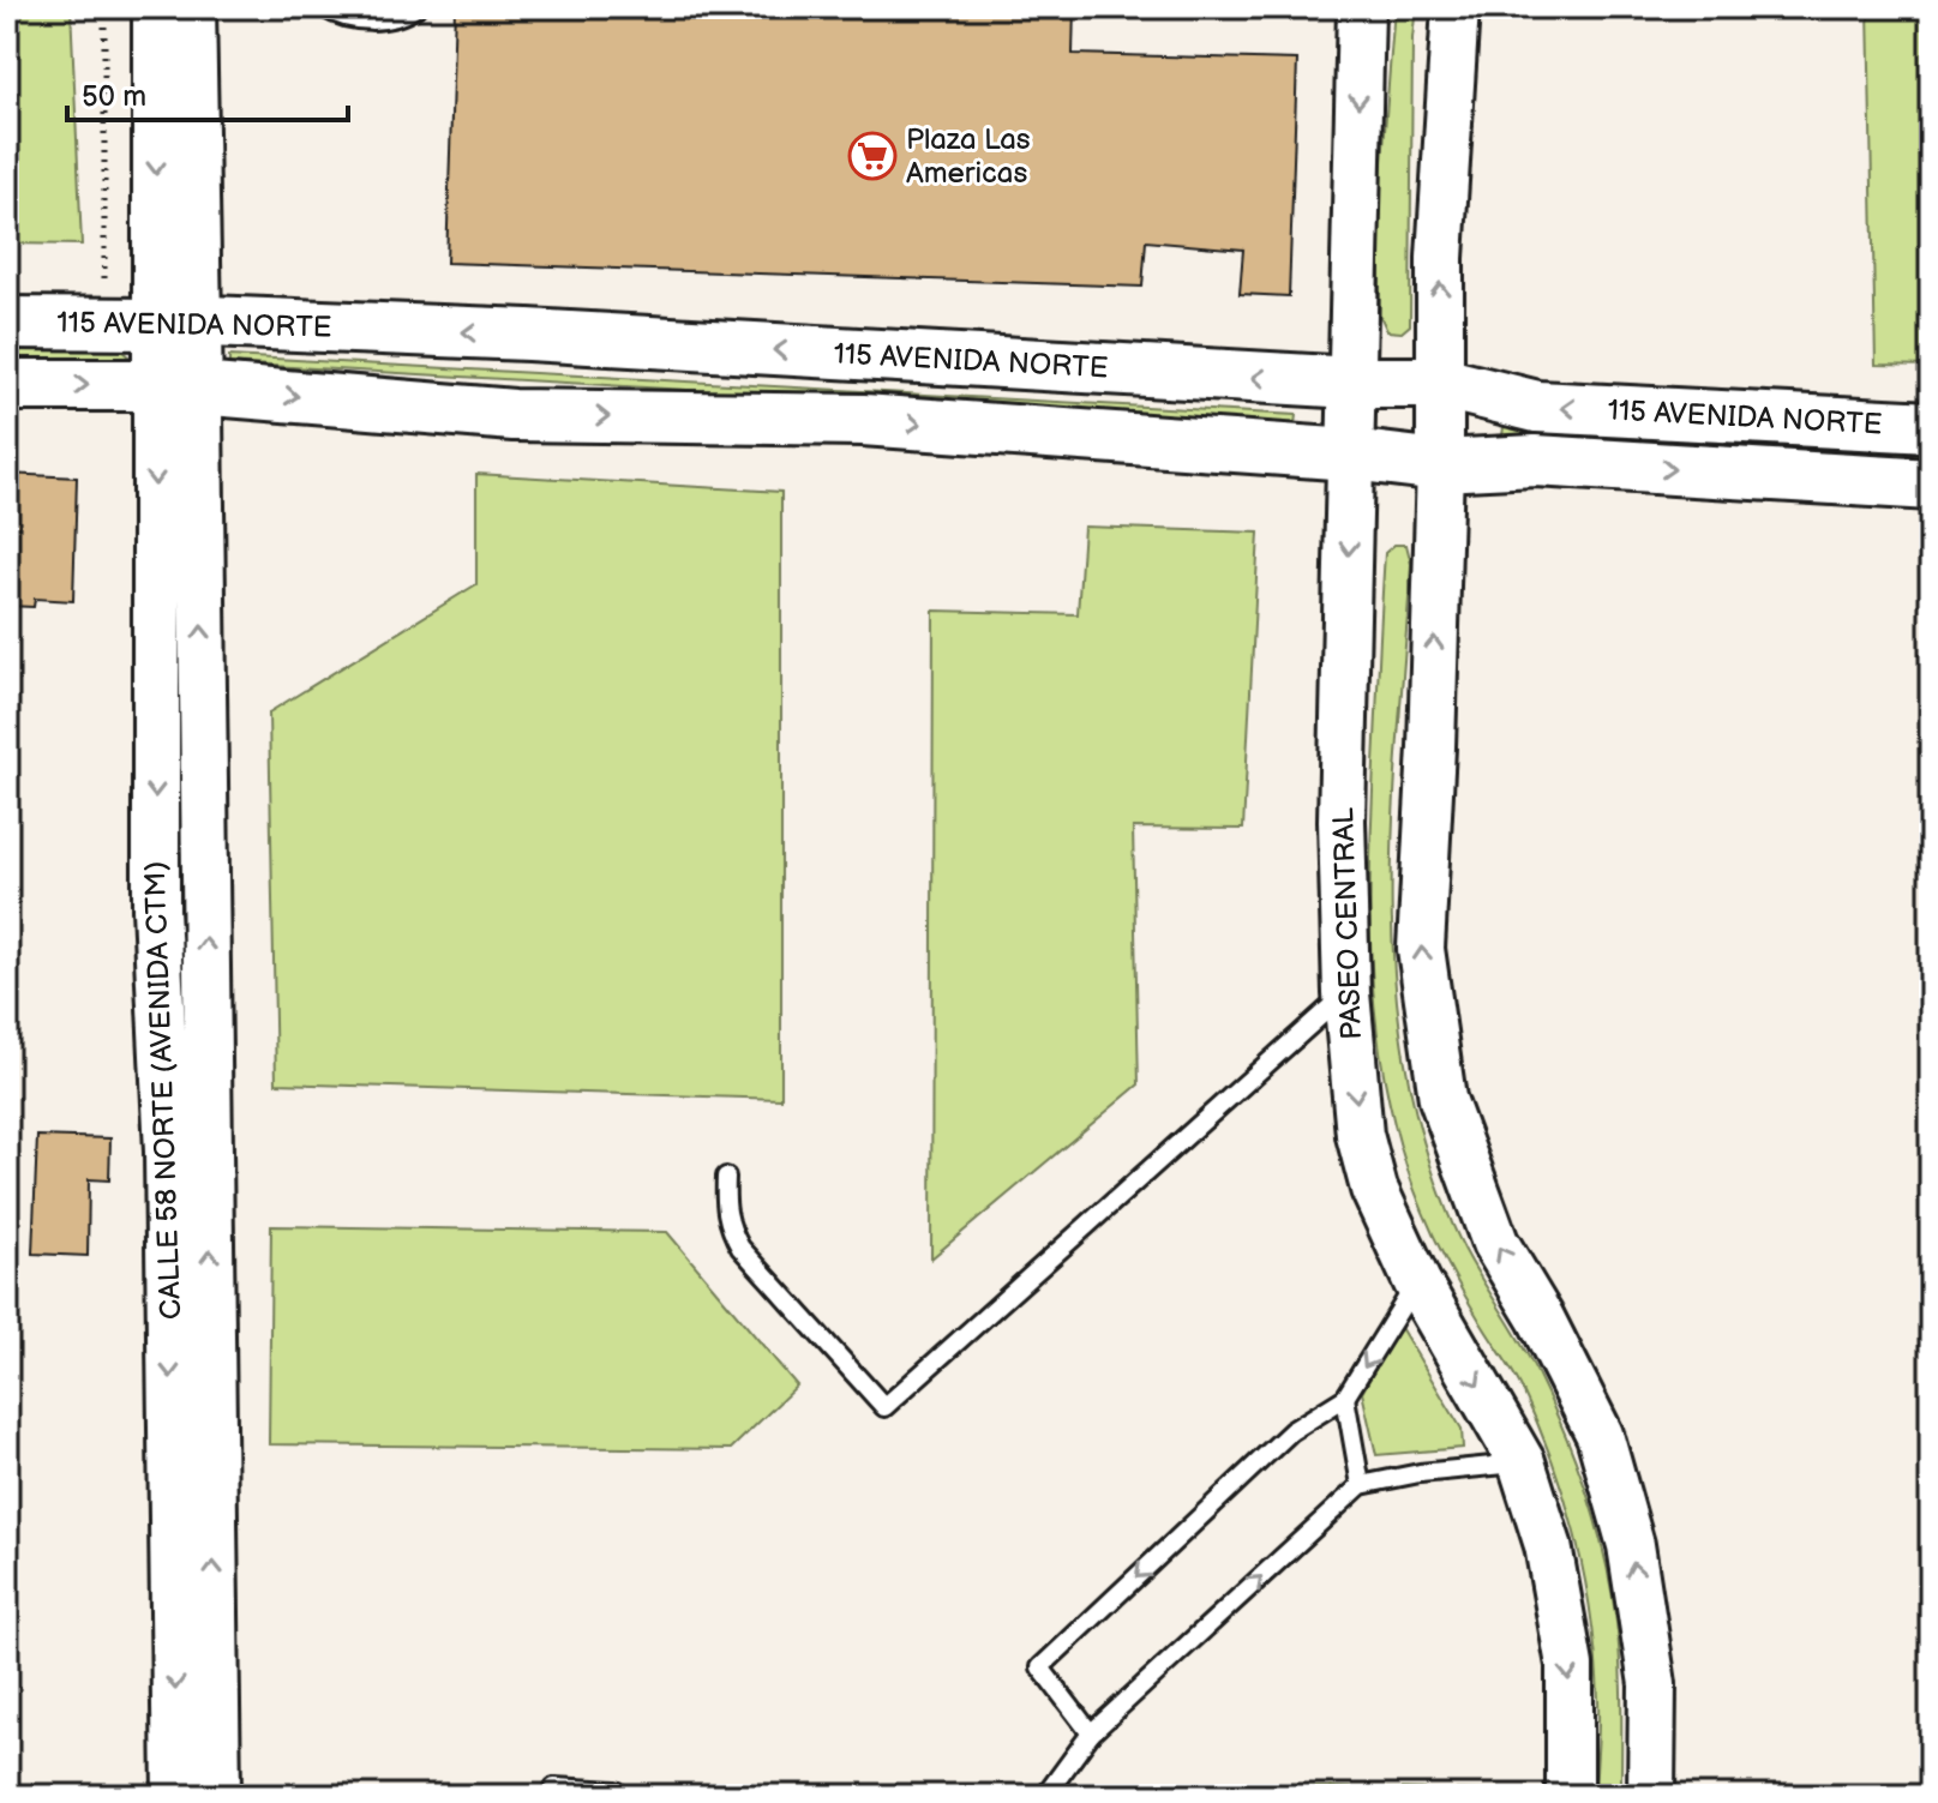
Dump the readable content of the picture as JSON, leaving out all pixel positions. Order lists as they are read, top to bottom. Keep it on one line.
{"streets":{"main road":["115 AVENIDA NORTE","PASEO CENTRAL","CALLE 58 NORTE (AVENIDA CTM)"]},"crossings":[["115 AVENIDA NORTE","PASEO CENTRAL"],["115 AVENIDA NORTE","CALLE 58 NORTE (AVENIDA CTM)"]],"places":{"supermarket":["Plaza Las Americas"]},"scale_bar":"50 m"}
